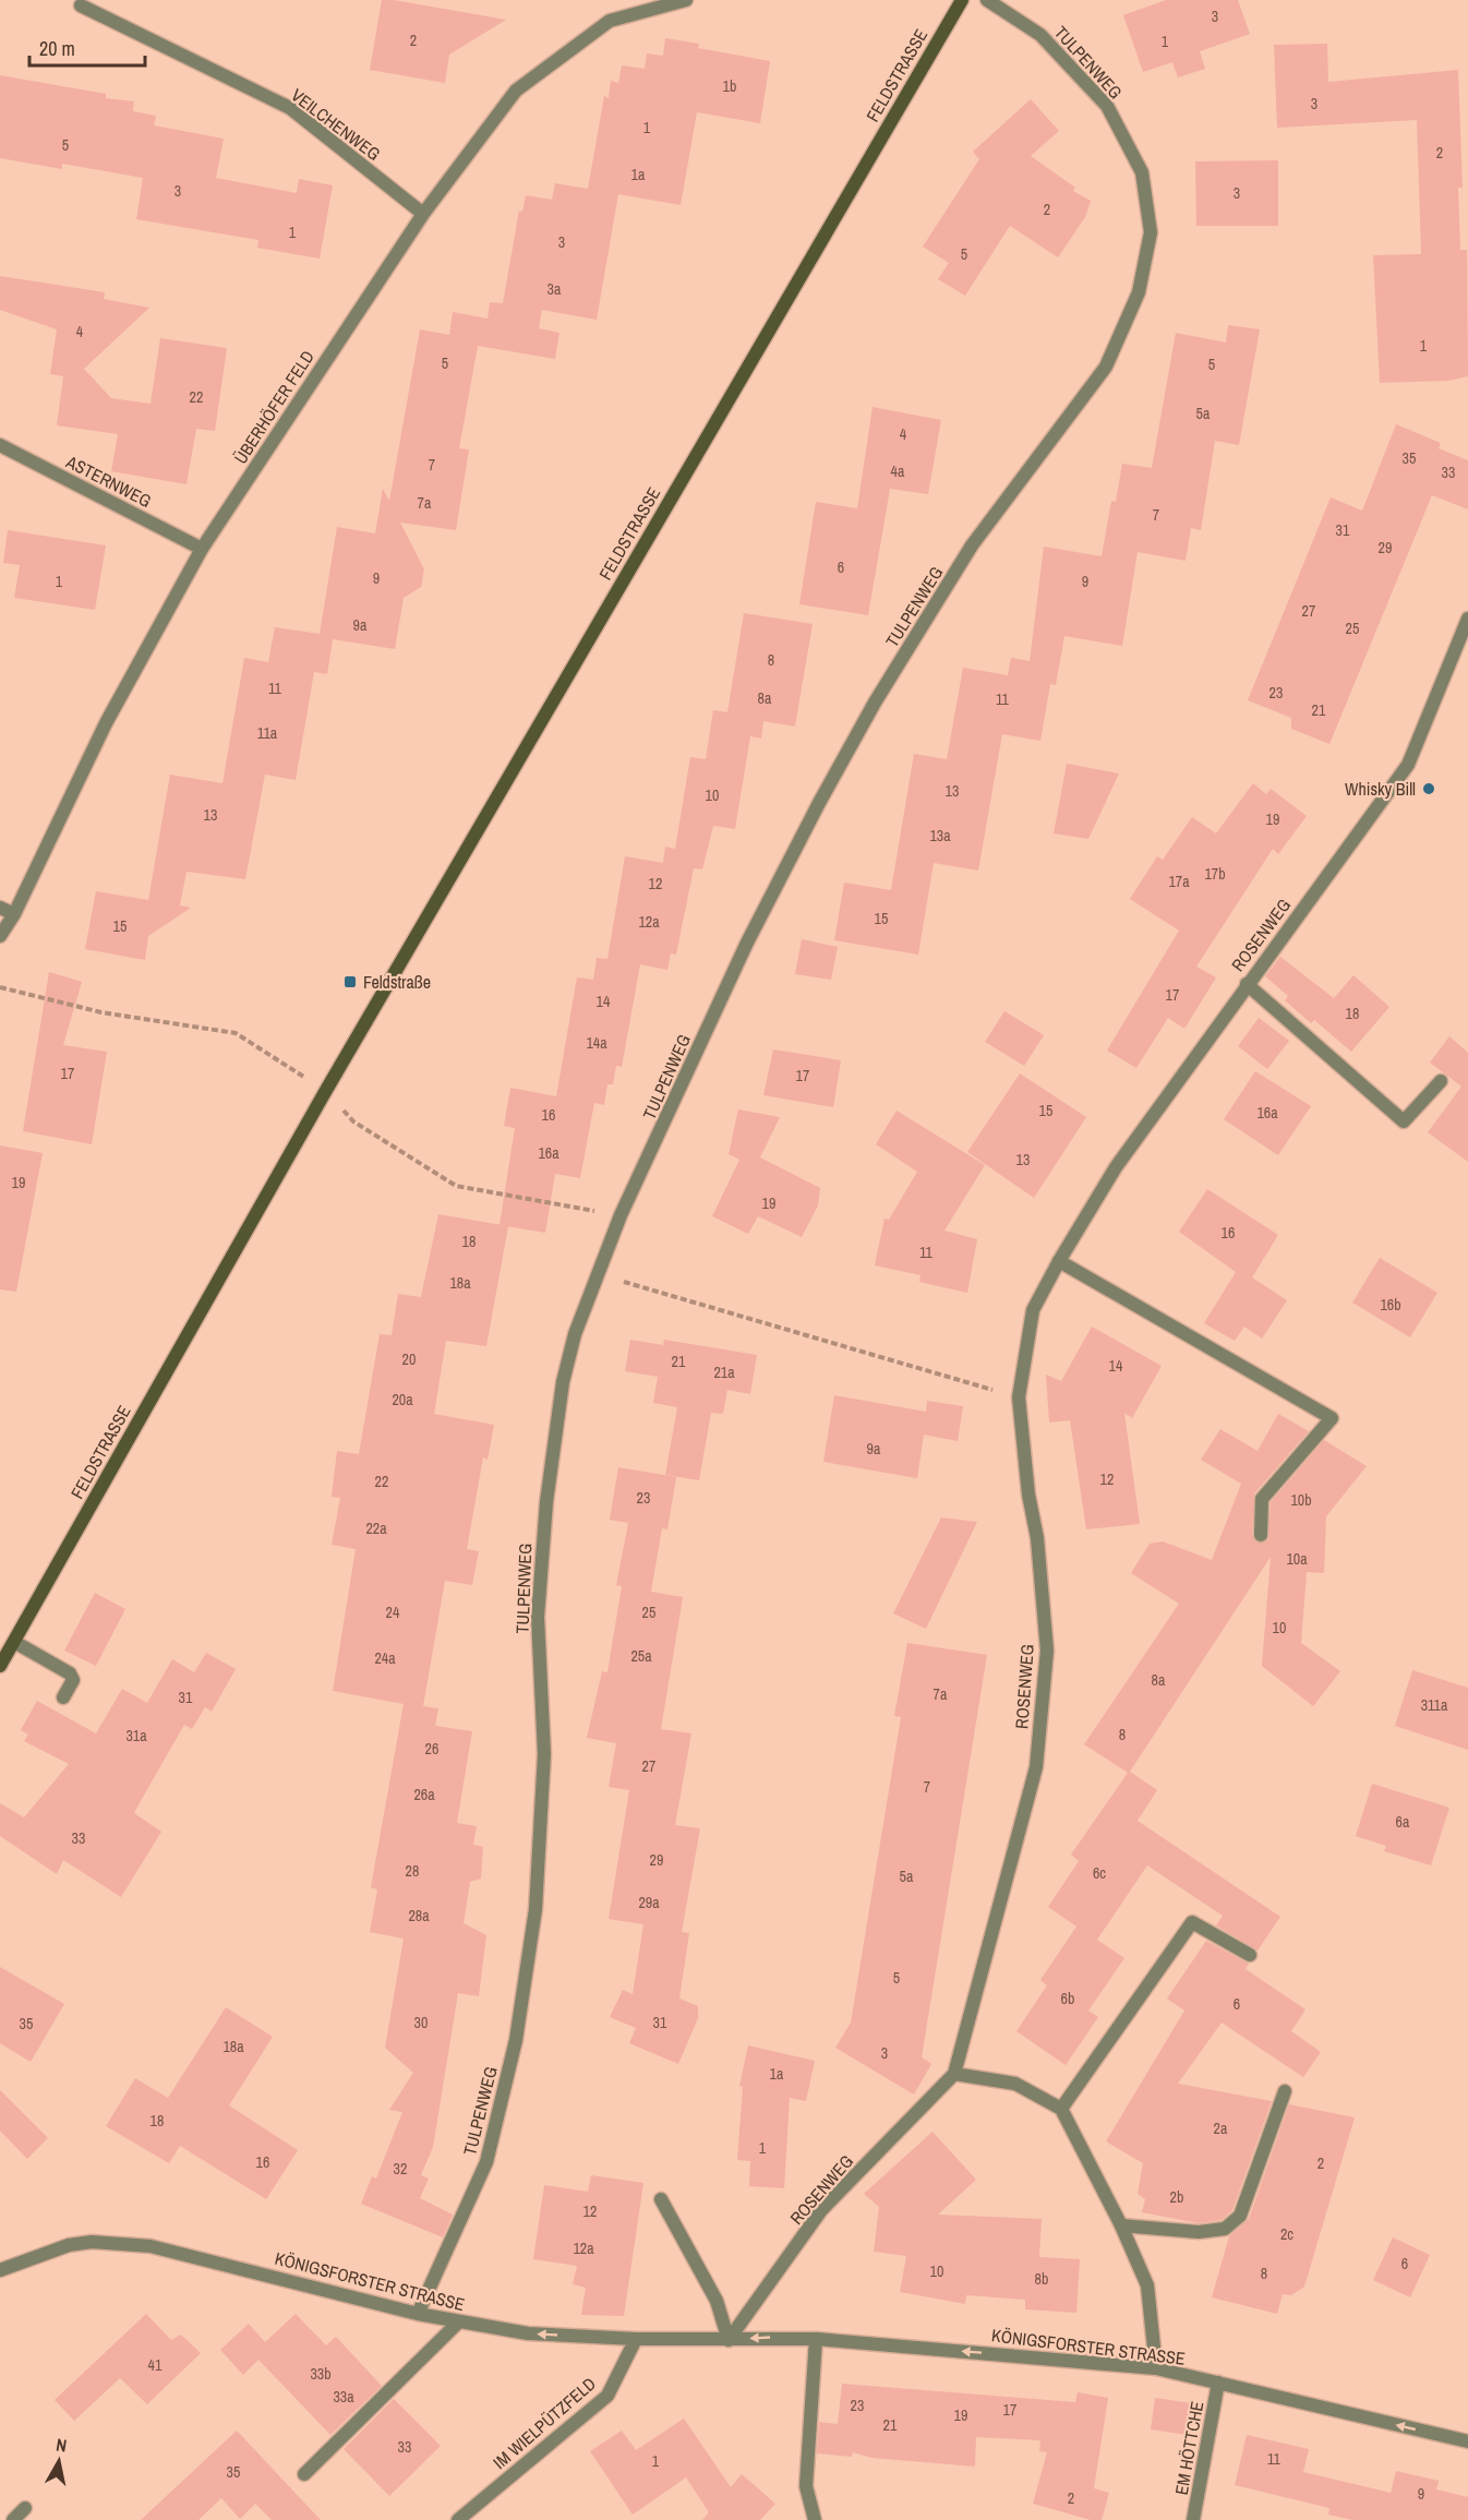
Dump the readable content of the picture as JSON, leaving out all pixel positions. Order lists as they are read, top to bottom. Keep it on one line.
{"streets":{"main road":["FELDSTRASSE"],"street":["TULPENWEG","VEILCHENWEG","ÜBERHÖFER FELD","ASTERNWEG","ROSENWEG","KÖNIGSFORSTER STRASSE","IM WIELPÜTZFELD","EM HÖTTCHE"]},"crossings":[["TULPENWEG","KÖNIGSFORSTER STRASSE"],["VEILCHENWEG","ÜBERHÖFER FELD"],["ÜBERHÖFER FELD","ASTERNWEG"],["ROSENWEG","KÖNIGSFORSTER STRASSE"],["KÖNIGSFORSTER STRASSE","IM WIELPÜTZFELD"],["KÖNIGSFORSTER STRASSE","EM HÖTTCHE"]],"one_way":["KÖNIGSFORSTER STRASSE"],"places":{"other":["Whisky Bill"],"transit":["Feldstraße"]},"house_numbers":["3","2","1","1b","3","1","5","2","1a","3","3","2","1","3","5","3a","4","1","5","5","22","5a","4","35","7","4a","33","7a","7","31","29","6","9","1","9","27","9a","25","8","11","23","8a","11","21","11a","13","10","13","19","13a","17b","17a","12","15","12a","15","17","14","18","14a","17","17","15","16a","16","16a","13","19","19","16","18","11","18a","16b","20","21","14","21a","20a","9a","12","22","23","10b","22a","10a","24","25","10","25a","24a","8a","7a","31","311a","8","31a","26","27","7","26a","6a","33","29","28","6c","5a","29a","28a","5","6b","6","30","31","35","18a","3","1a","18","2a","1","16","2","32","2b","12","2c","12a","6","10","8","8b","41","33b","33a","23","17","19","21","33","11","1","35","9","2"],"scale_bar":"20 m","north":"top"}
